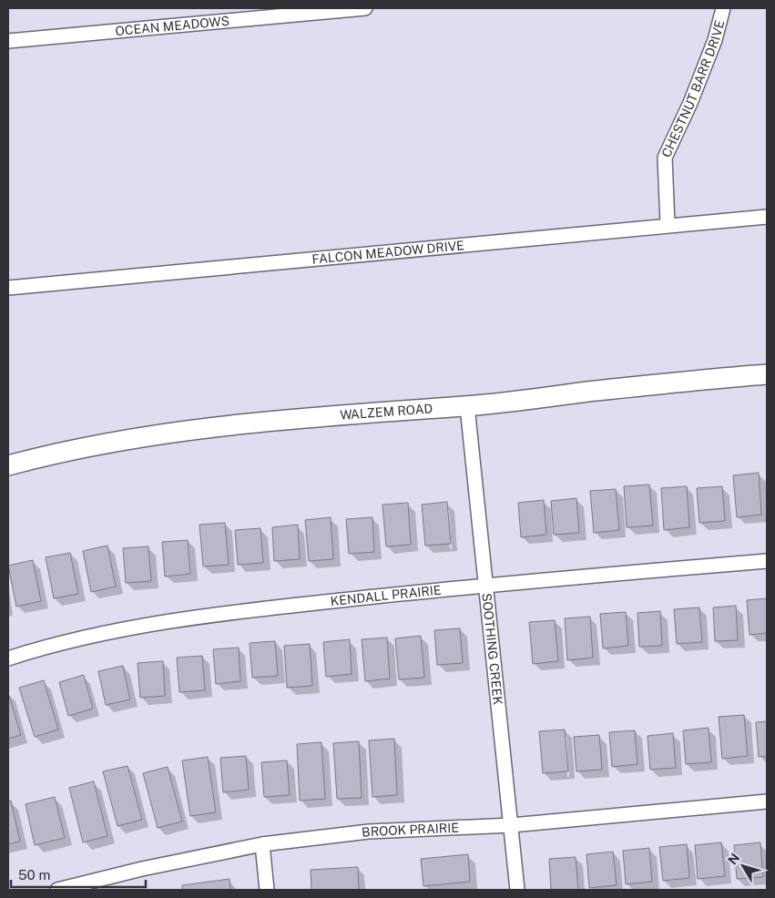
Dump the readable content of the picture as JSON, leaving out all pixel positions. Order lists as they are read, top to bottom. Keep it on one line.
{"streets":{"street":["OCEAN MEADOWS","CHESTNUT BARR DRIVE","FALCON MEADOW DRIVE","WALZEM ROAD","KENDALL PRAIRIE","SOOTHING CREEK","BROOK PRAIRIE"]},"crossings":[["CHESTNUT BARR DRIVE","FALCON MEADOW DRIVE"],["WALZEM ROAD","SOOTHING CREEK"],["KENDALL PRAIRIE","SOOTHING CREEK"],["SOOTHING CREEK","BROOK PRAIRIE"]],"scale_bar":"50 m","north":"top left"}
